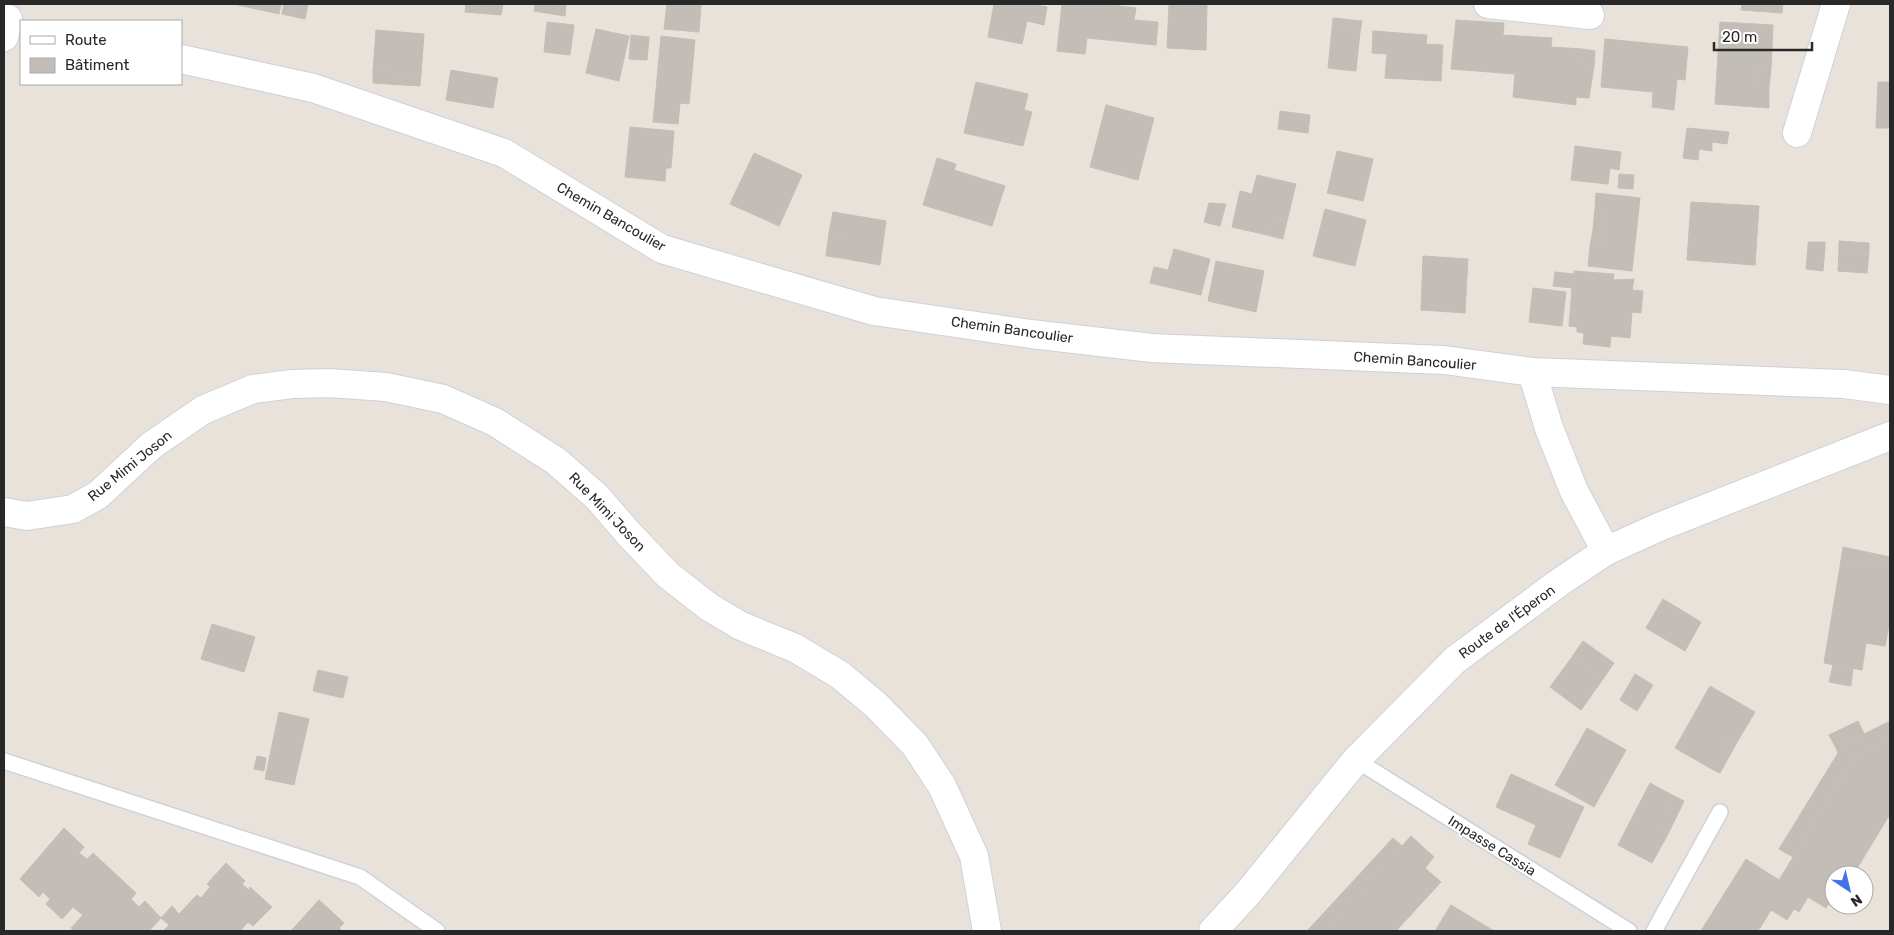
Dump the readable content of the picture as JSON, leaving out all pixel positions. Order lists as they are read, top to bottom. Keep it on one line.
{"streets":{"street":["Chemin Bancoulier","Rue Mimi Joson","Route de l'Éperon"],"lane":["Impasse Cassia"]},"crossings":[["Route de l'Éperon","Impasse Cassia"]],"legend":["Route","Bâtiment"],"scale_bar":"20 m","north":"bottom right"}
